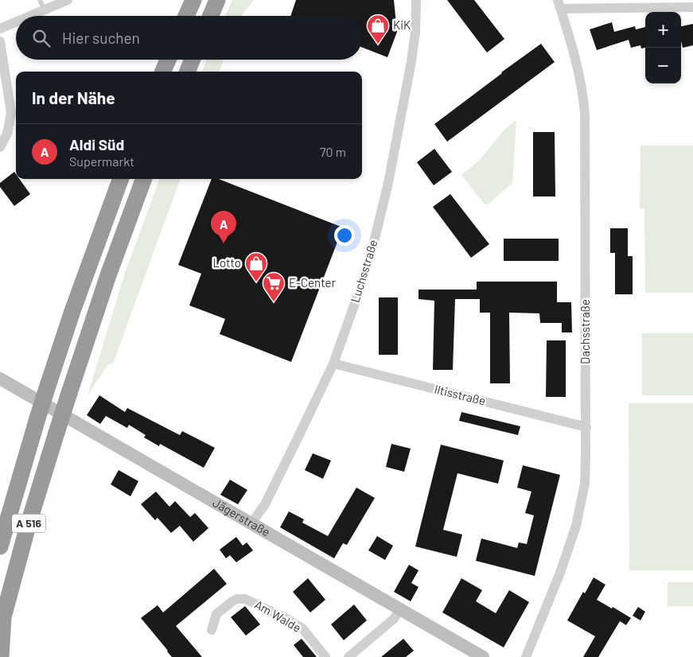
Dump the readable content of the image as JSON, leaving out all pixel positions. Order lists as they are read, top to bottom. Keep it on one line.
{"streets":{"highway":["A 516"],"street":["Luchsstraße","Dachsstraße","Iltisstraße","Jägerstraße","Am Walde"]},"crossings":[["Luchsstraße","Iltisstraße"],["Luchsstraße","Jägerstraße"],["Dachsstraße","Iltisstraße"]],"places":{"shop":["KiK","Lotto"],"supermarket":["E-Center"]},"page":{"map_buttons":["+","−"],"search":"Hier suchen","heading":"In der Nähe","list":[{"mark":"A","name":"Aldi Süd","note":"Supermarkt","value":"70 m"}],"pins":"A"}}
